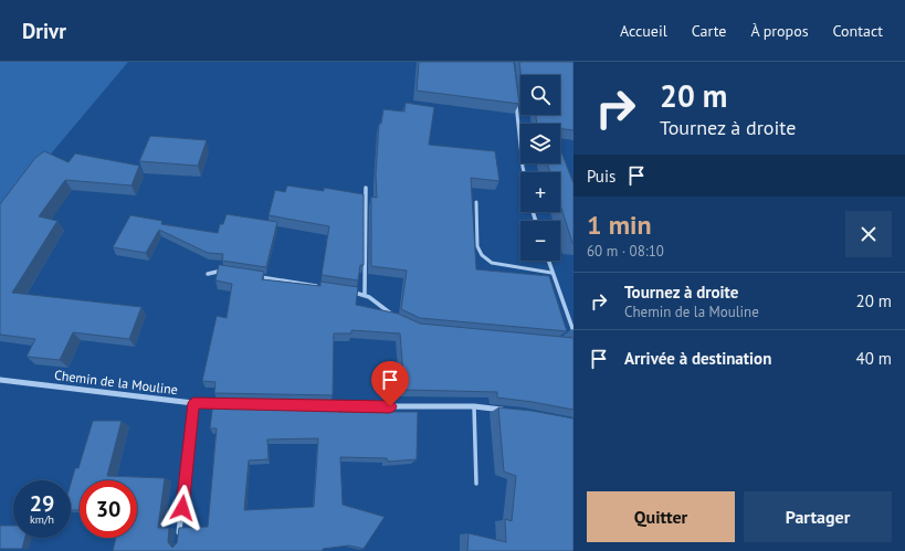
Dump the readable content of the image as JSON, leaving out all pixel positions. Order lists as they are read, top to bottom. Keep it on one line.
{"streets":{"street":["Chemin de la Mouline"]},"page":{"header":"Drivr","nav":["Accueil","Carte","À propos","Contact"],"turn":["20 m","Tournez à droite"],"map_buttons":["+","−"],"then":"Puis","heading":["1 min","60 m · 08:10"],"list":[{"name":"Tournez à droite","note":"Chemin de la Mouline","value":"20 m"},{"name":"Arrivée à destination","value":"40 m"}],"speed":"29 km/h","limit":"30","buttons":["Quitter","Partager"]}}
